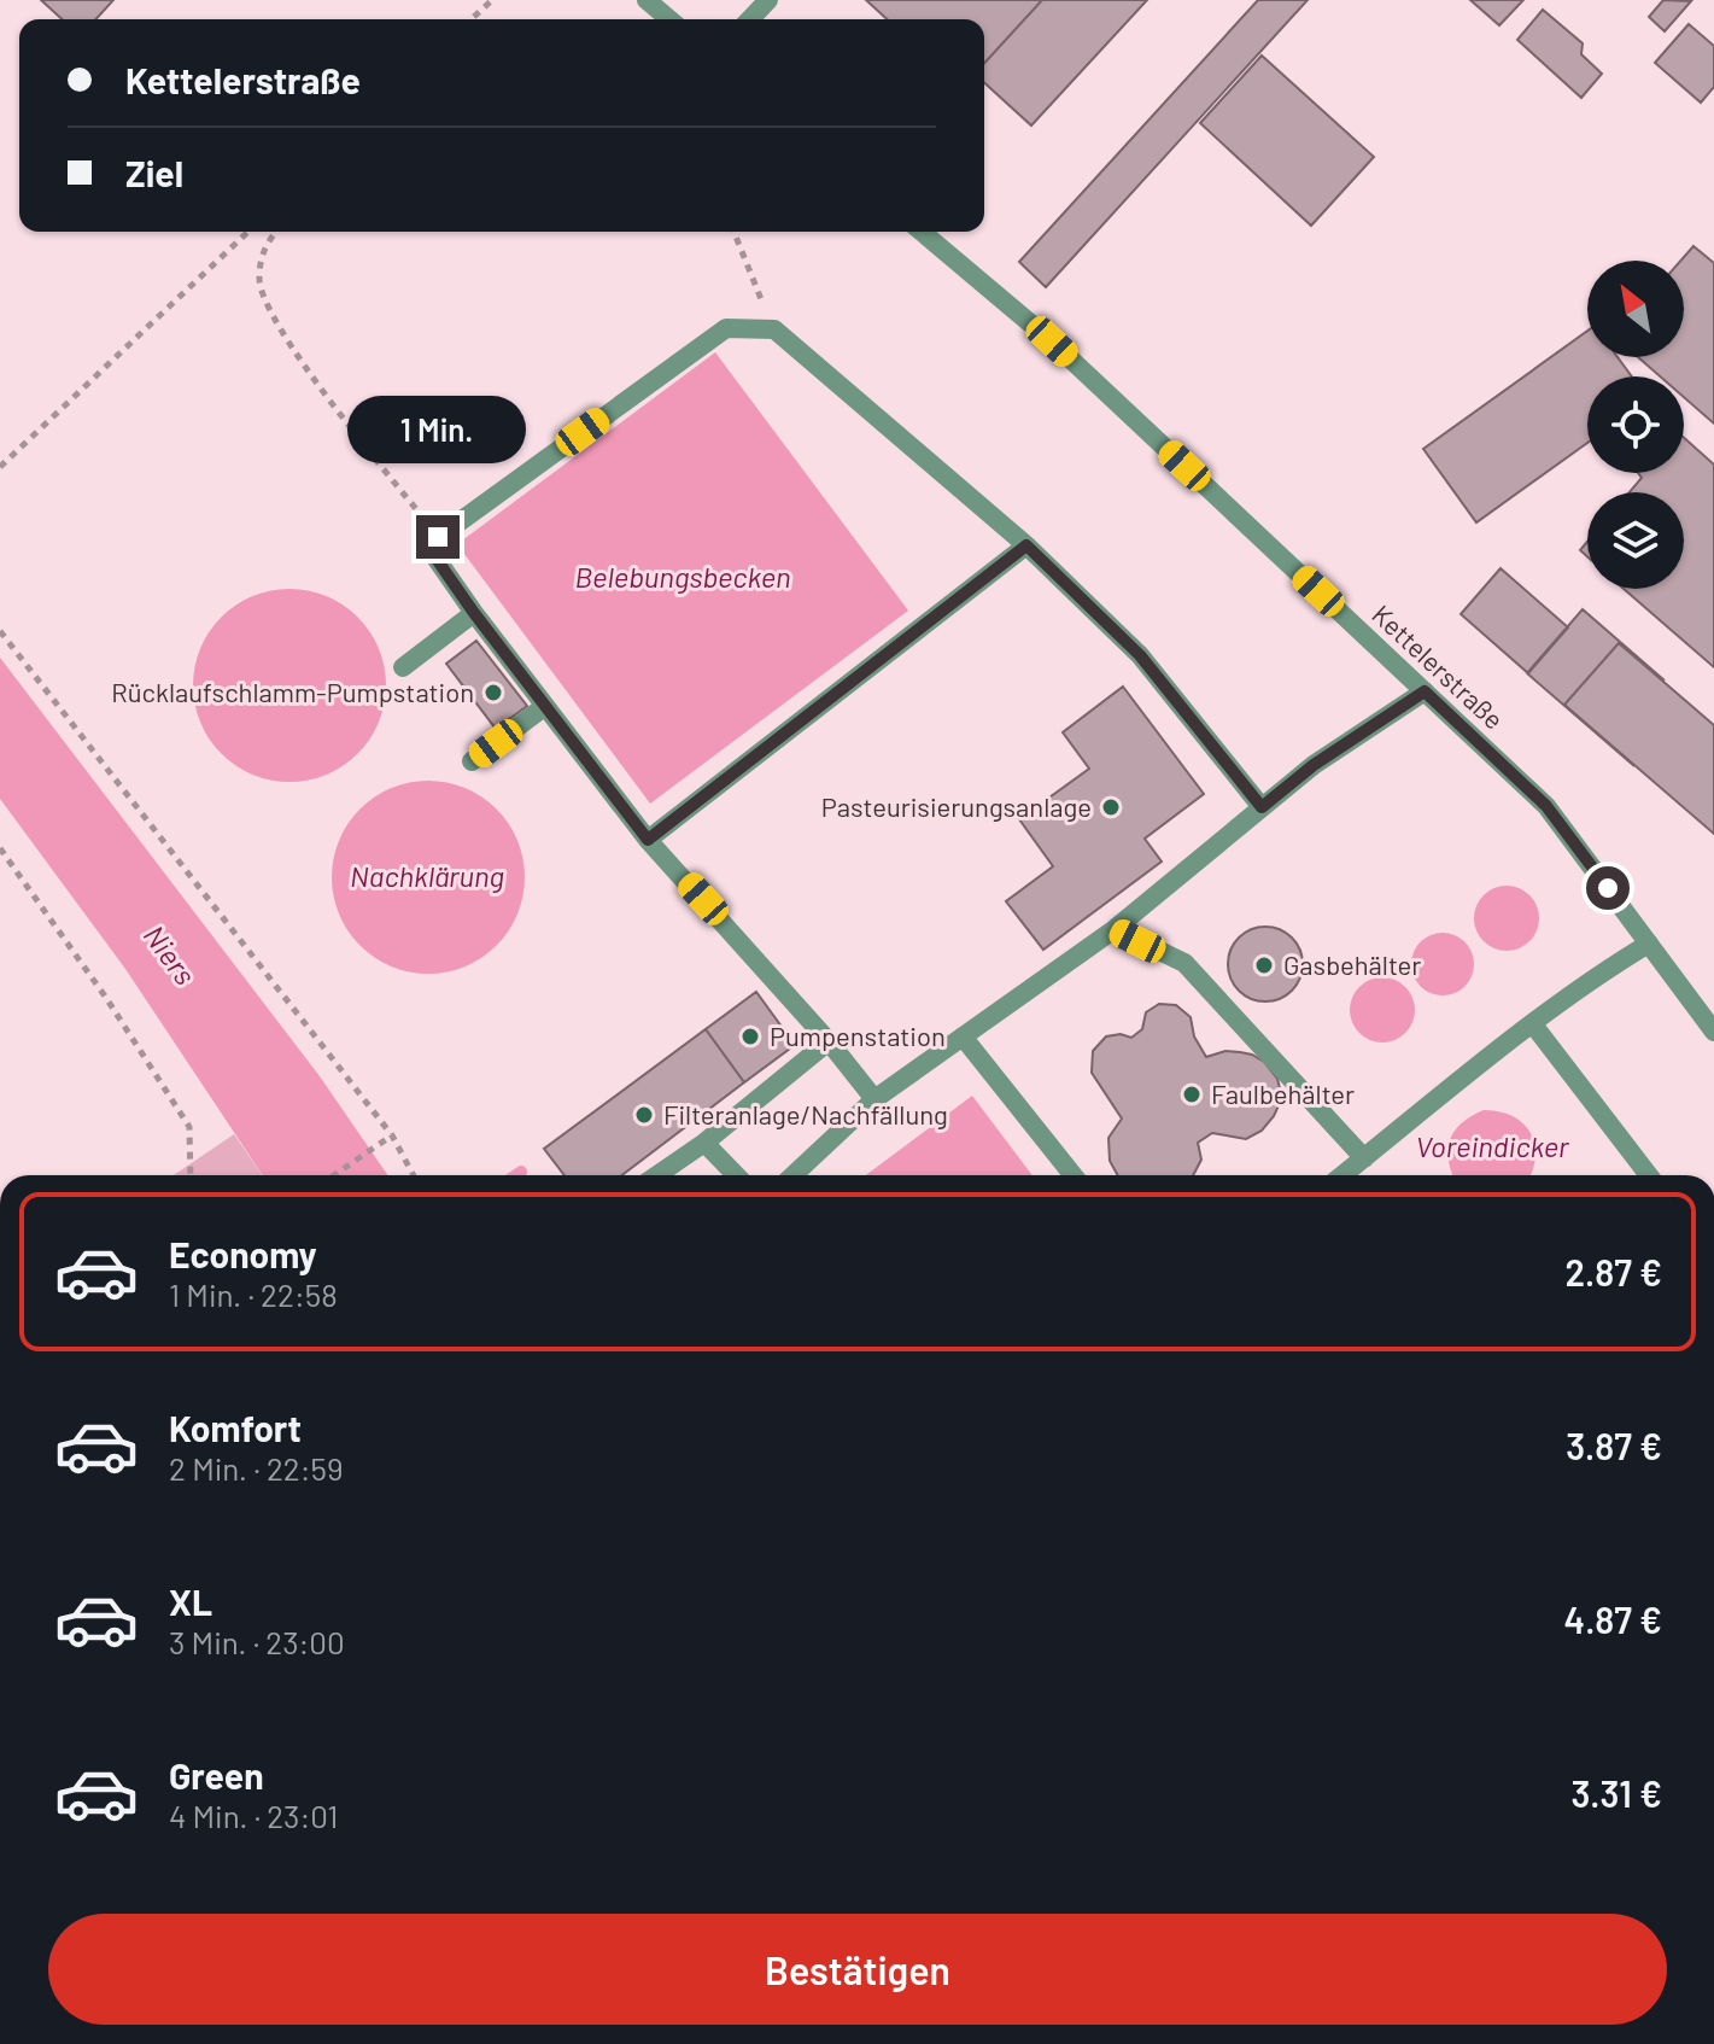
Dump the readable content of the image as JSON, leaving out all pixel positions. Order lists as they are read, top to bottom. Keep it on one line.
{"streets":{"street":["Kettelerstraße"]},"water":["Belebungsbecken","Nachklärung","Niers","Voreindicker"],"places":["Rücklaufschlamm-Pumpstation","Pasteurisierungsanlage","Gasbehälter","Pumpenstation","Faulbehälter","Filteranlage/Nachfällung"],"north":"top left","page":{"banner":["Kettelerstraße","Ziel"],"bubble":"1 Min.","list":[{"name":"Economy","note":"1 Min. · 22:58","value":"2.87 €"},{"name":"Komfort","note":"2 Min. · 22:59","value":"3.87 €"},{"name":"XL","note":"3 Min. · 23:00","value":"4.87 €"},{"name":"Green","note":"4 Min. · 23:01","value":"3.31 €"}],"buttons":"Bestätigen"}}
